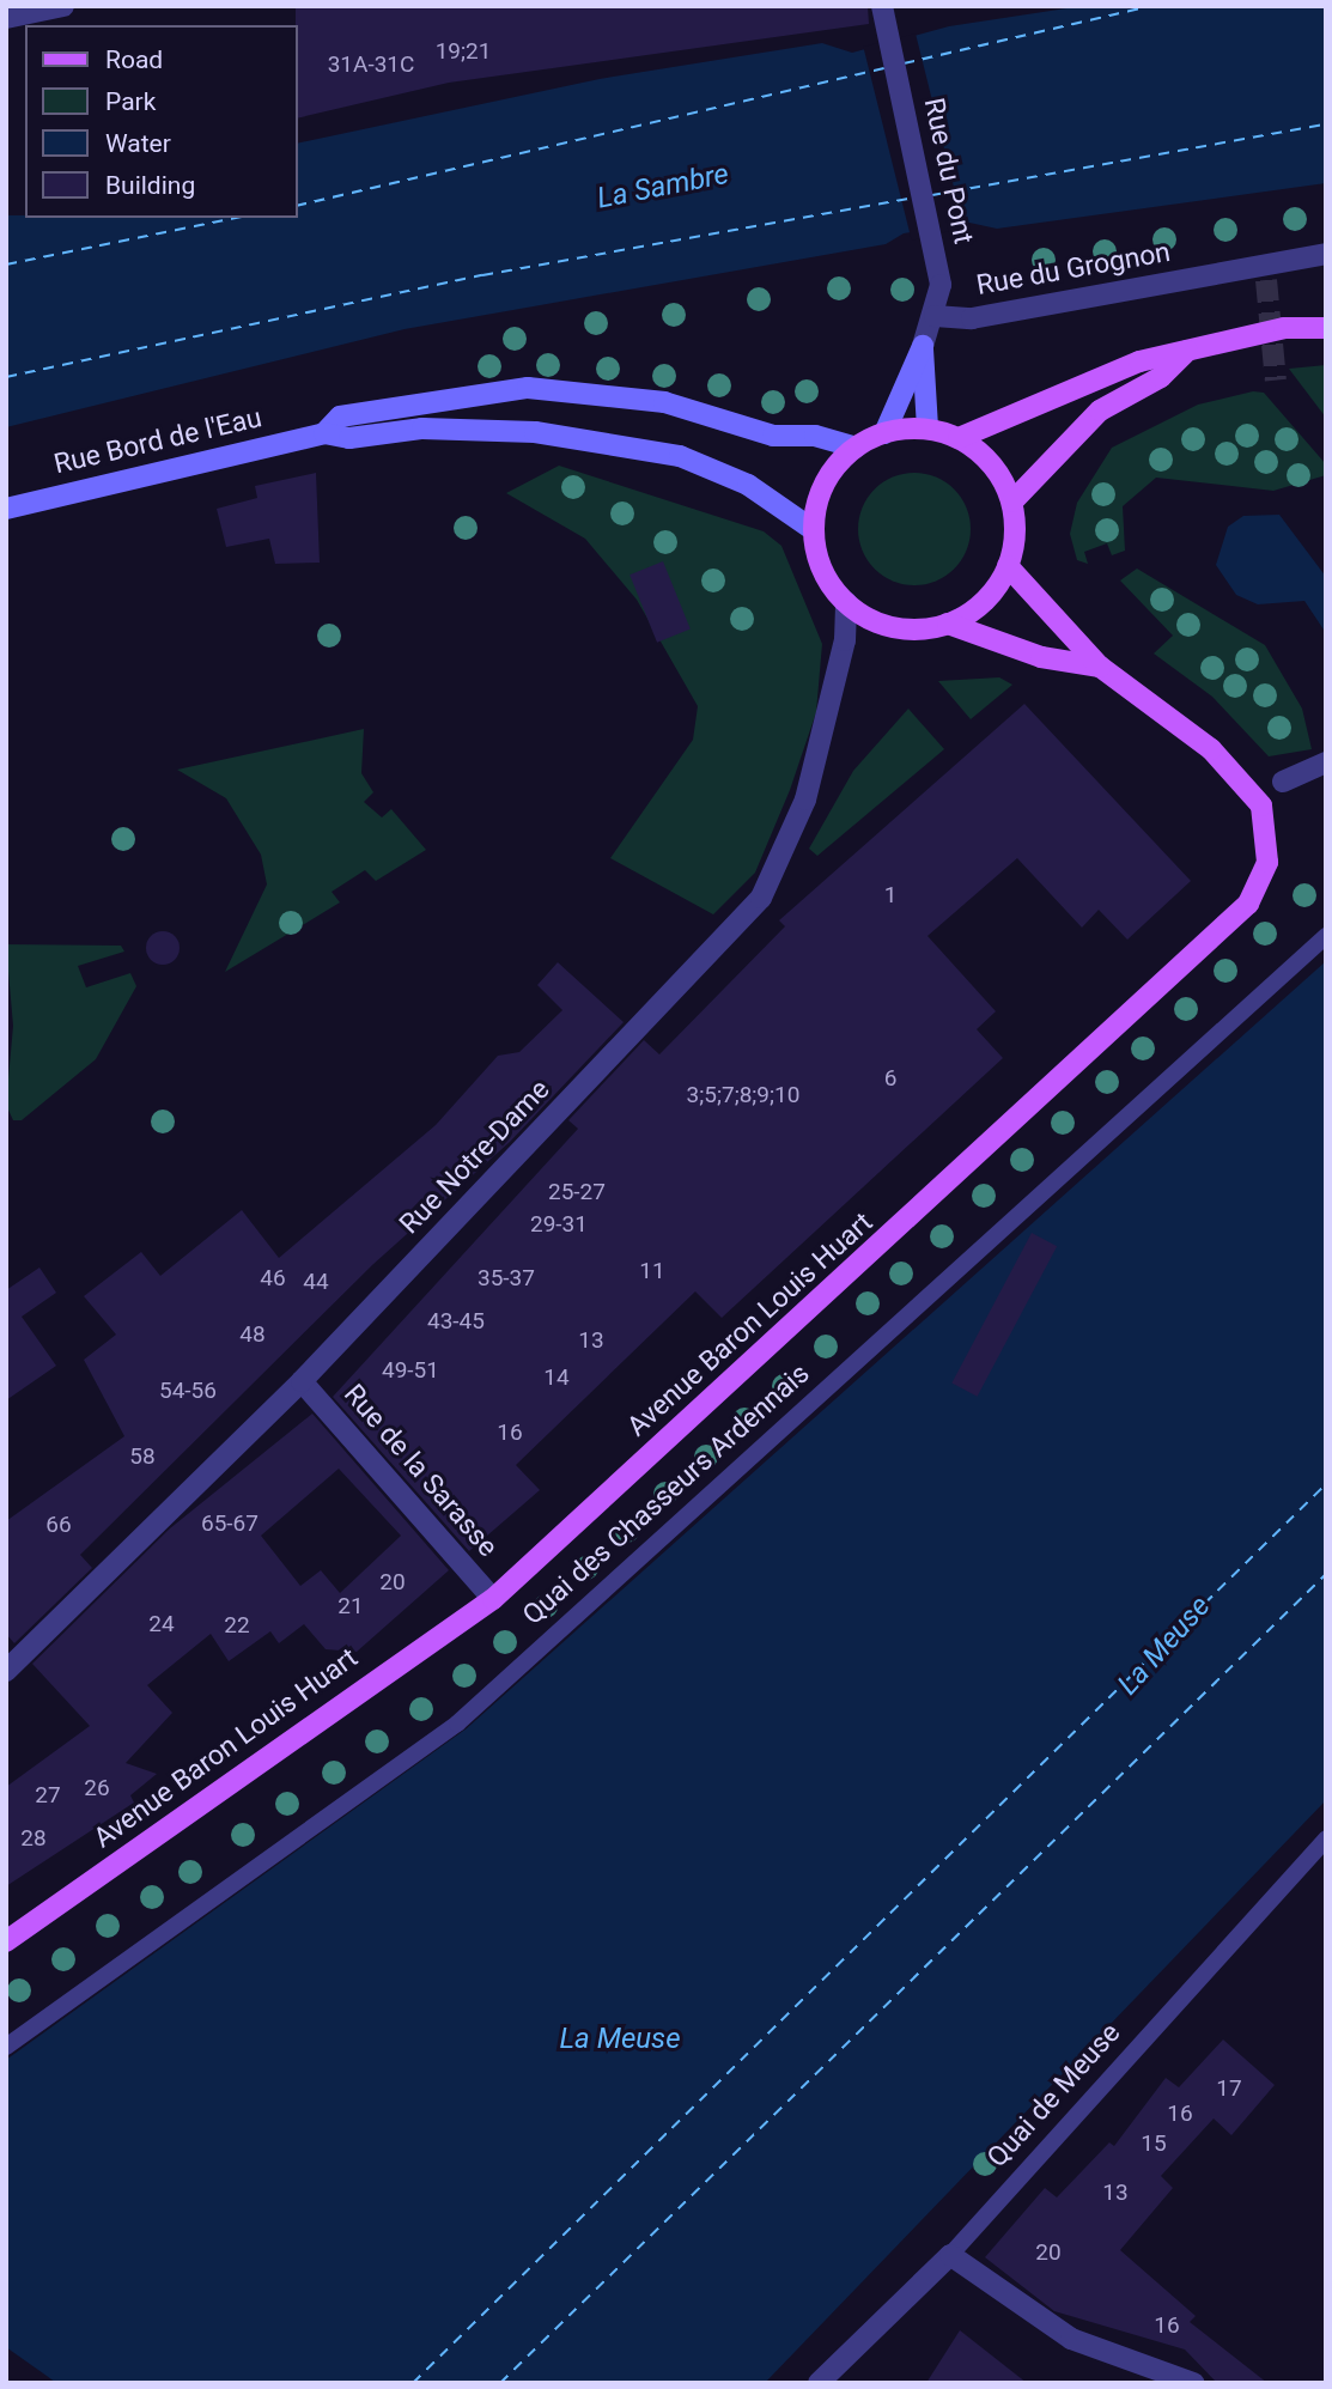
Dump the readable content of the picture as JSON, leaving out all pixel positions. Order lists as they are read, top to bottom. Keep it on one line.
{"streets":{"main road":["Rue du Pont","Rue Bord de l'Eau","Avenue Baron Louis Huart"],"street":["Rue du Grognon","Rue Notre-Dame","Rue de la Sarasse","Quai de Meuse"],"lane":["Quai des Chasseurs Ardennais"]},"crossings":[["Rue du Pont","Rue du Grognon"],["Rue du Pont","Rue Bord de l'Eau"],["Rue du Pont","Rue Notre-Dame"],["Rue du Pont","Avenue Baron Louis Huart"],["Rue Bord de l'Eau","Rue Notre-Dame"],["Rue Bord de l'Eau","Avenue Baron Louis Huart"],["Rue Notre-Dame","Avenue Baron Louis Huart"],["Rue Notre-Dame","Rue de la Sarasse"],["Avenue Baron Louis Huart","Rue de la Sarasse"]],"water":["La Sambre","La Meuse"],"house_numbers":["19;21","31A-31C","1","6","3;5;7;8;9;10","25-27","29-31","11","46","35-37","44","43-45","48","13","49-51","14","54-56","16","58","65-67","66","20","21","24","22","26","27","28","17","16","15","13","20","16"],"legend":["Road","Park","Water","Building"]}
